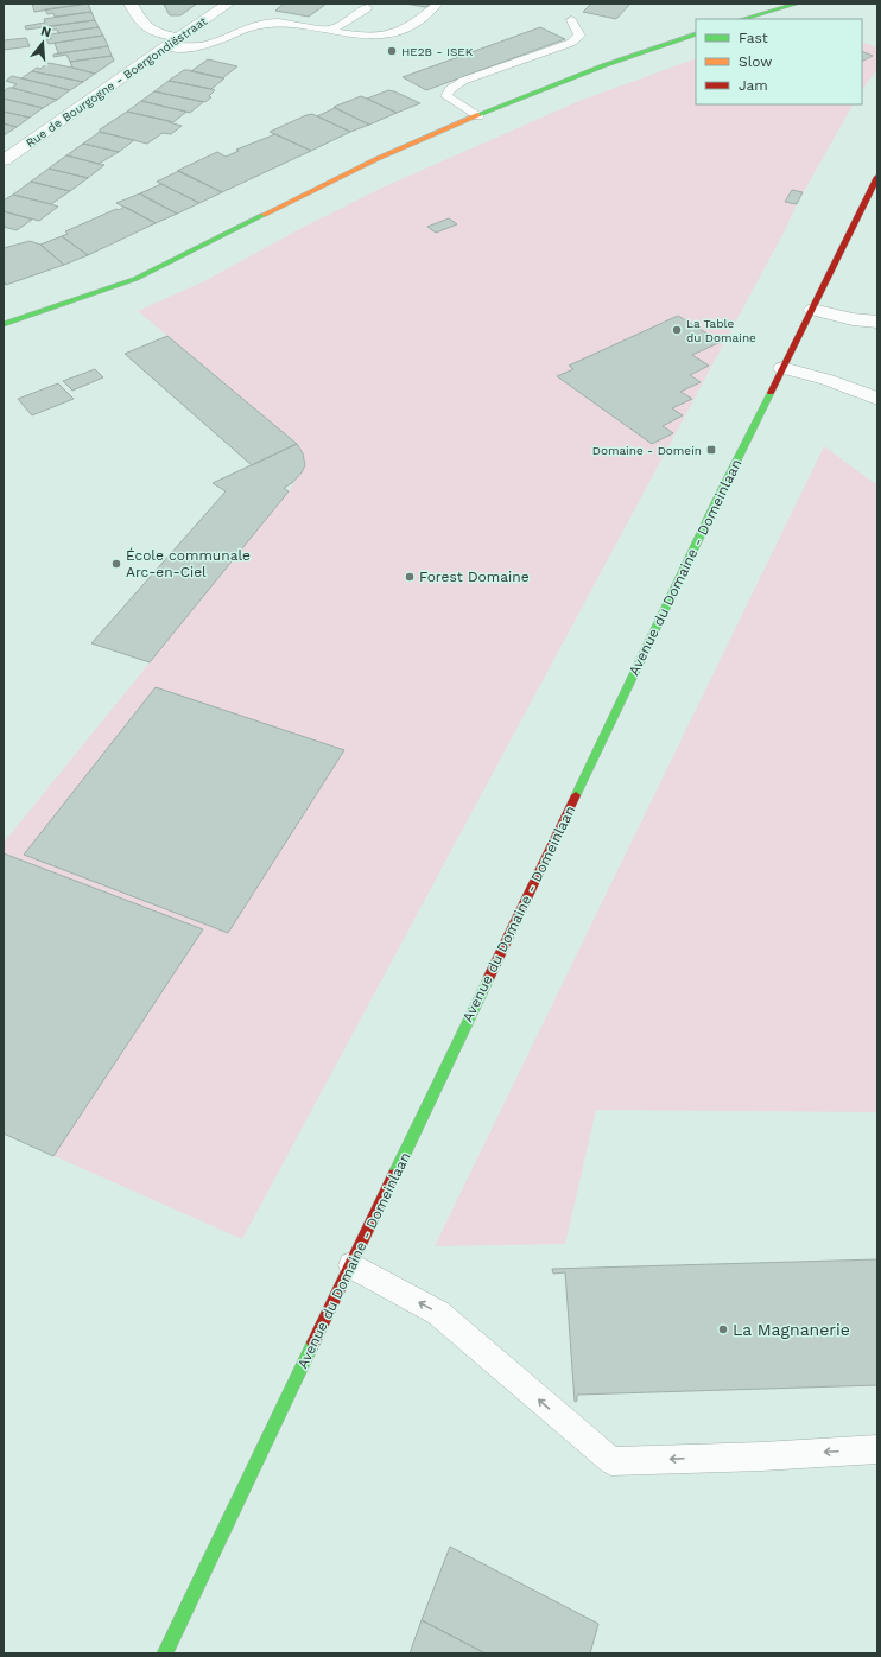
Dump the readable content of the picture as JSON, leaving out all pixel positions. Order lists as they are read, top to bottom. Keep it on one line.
{"streets":{"street":["Rue de Bourgogne - Boergondiëstraat","Avenue du Domaine - Domeinlaan"]},"places":{"other":["HE2B - ISEK","La Table du Domaine","École communale Arc-en-Ciel","Forest Domaine","La Magnanerie"],"transit":["Domaine - Domein"]},"legend":["Fast","Slow","Jam"],"north":"top"}
